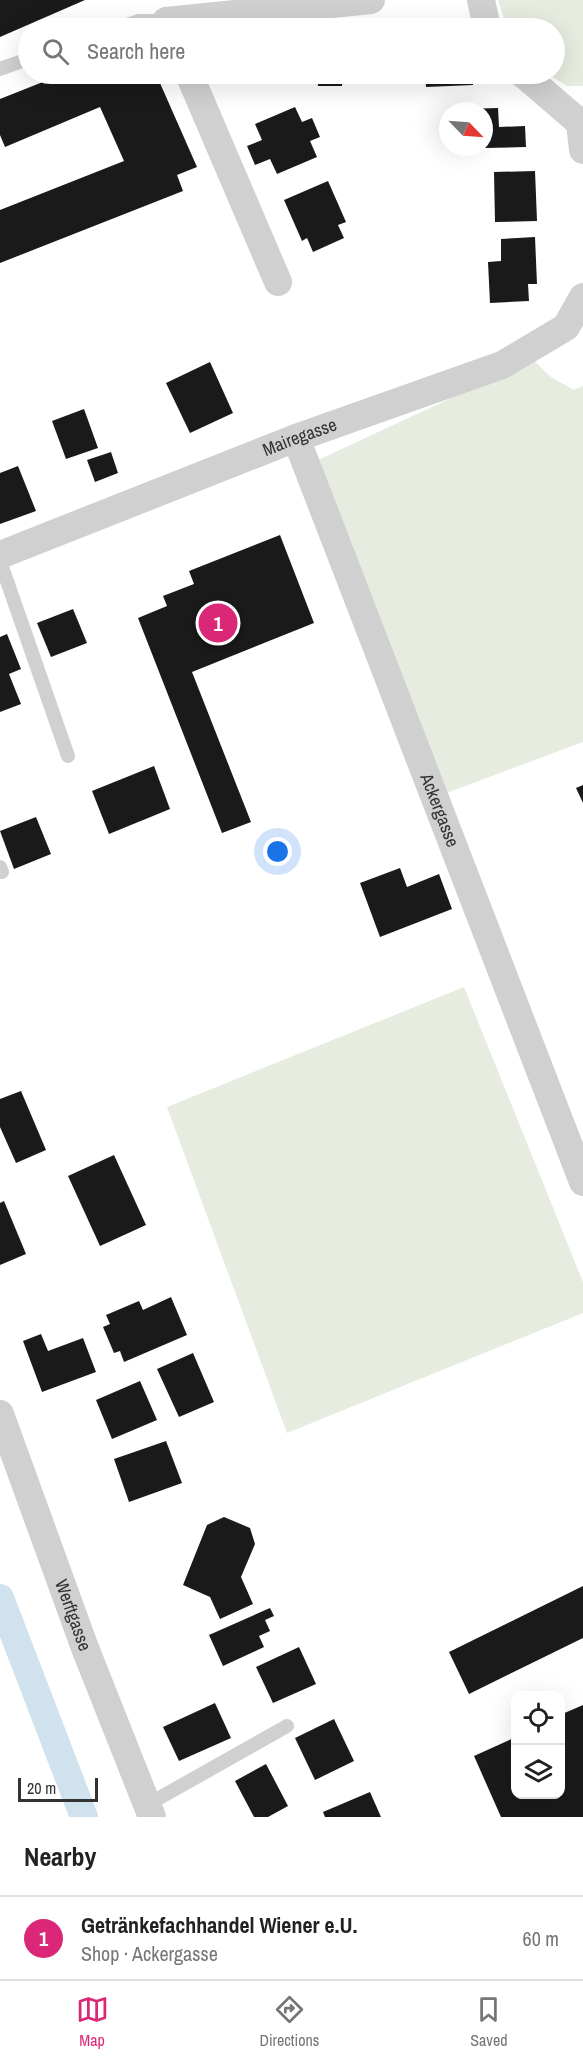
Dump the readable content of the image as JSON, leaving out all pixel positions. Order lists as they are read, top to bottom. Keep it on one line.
{"streets":{"street":["Mairegasse","Ackergasse","Werftgasse"]},"crossings":[["Mairegasse","Ackergasse"]],"scale_bar":"20 m","north":"bottom right","page":{"search":"Search here","pins":"1","scale":"20 m","heading":"Nearby","list":[{"mark":"1","name":"Getränkefachhandel Wiener e.U.","note":"Shop · Ackergasse","value":"60 m"}],"nav":["Map","Directions","Saved"]}}
